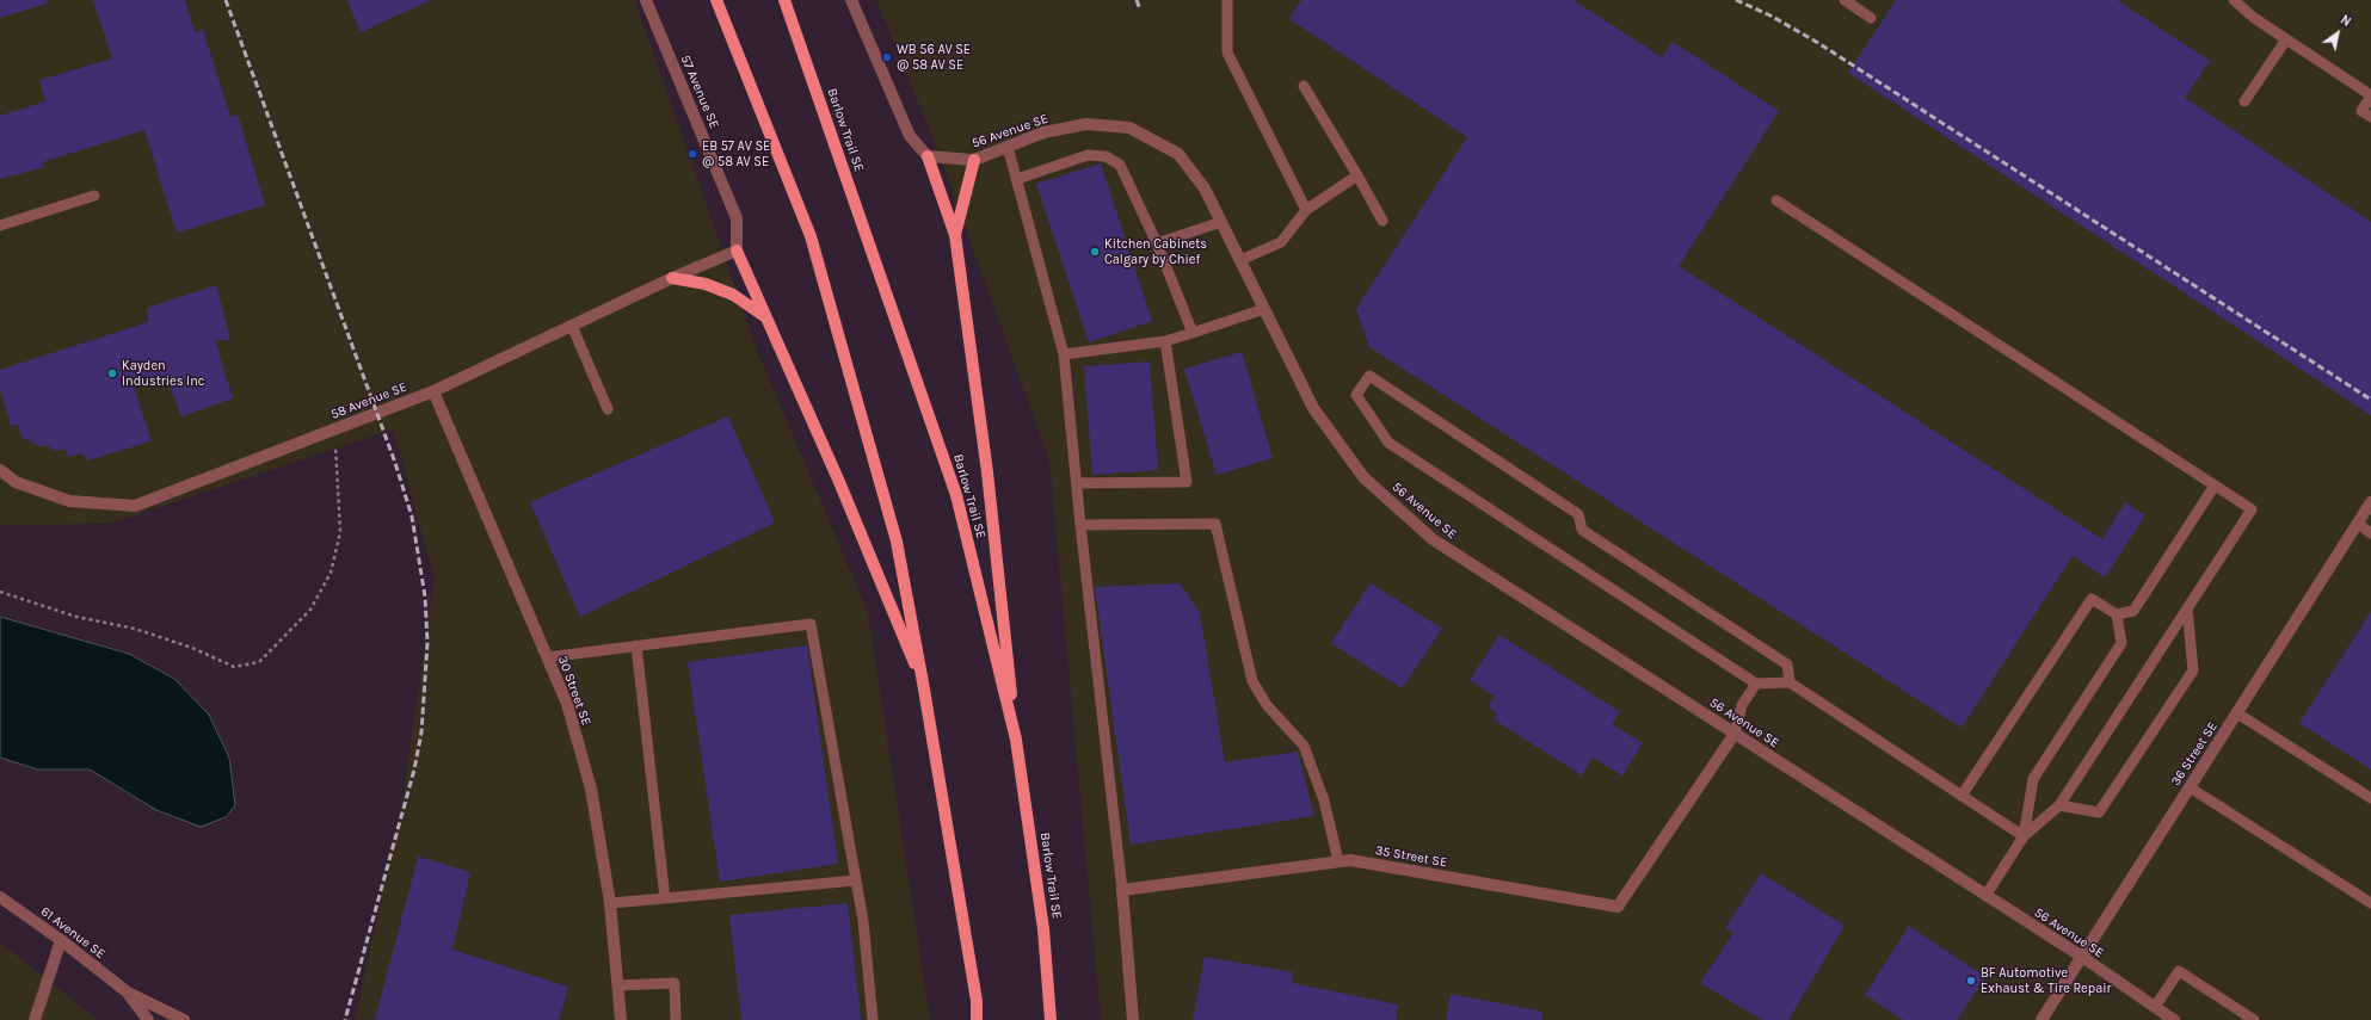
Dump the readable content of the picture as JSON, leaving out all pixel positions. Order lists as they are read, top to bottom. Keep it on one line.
{"streets":{"main road":["Barlow Trail SE"],"street":["57 Avenue SE","56 Avenue SE","58 Avenue SE","30 Street SE","36 Street SE","35 Street SE","61 Avenue SE"]},"crossings":[["57 Avenue SE","58 Avenue SE"],["56 Avenue SE","36 Street SE"],["56 Avenue SE","35 Street SE"],["58 Avenue SE","30 Street SE"]],"places":["WB 56 AV SE @ 58 AV SE","EB 57 AV SE @ 58 AV SE","Kitchen Cabinets Calgary by Chief","Kayden Industries Inc","BF Automotive Exhaust & Tire Repair"],"north":"top right"}
